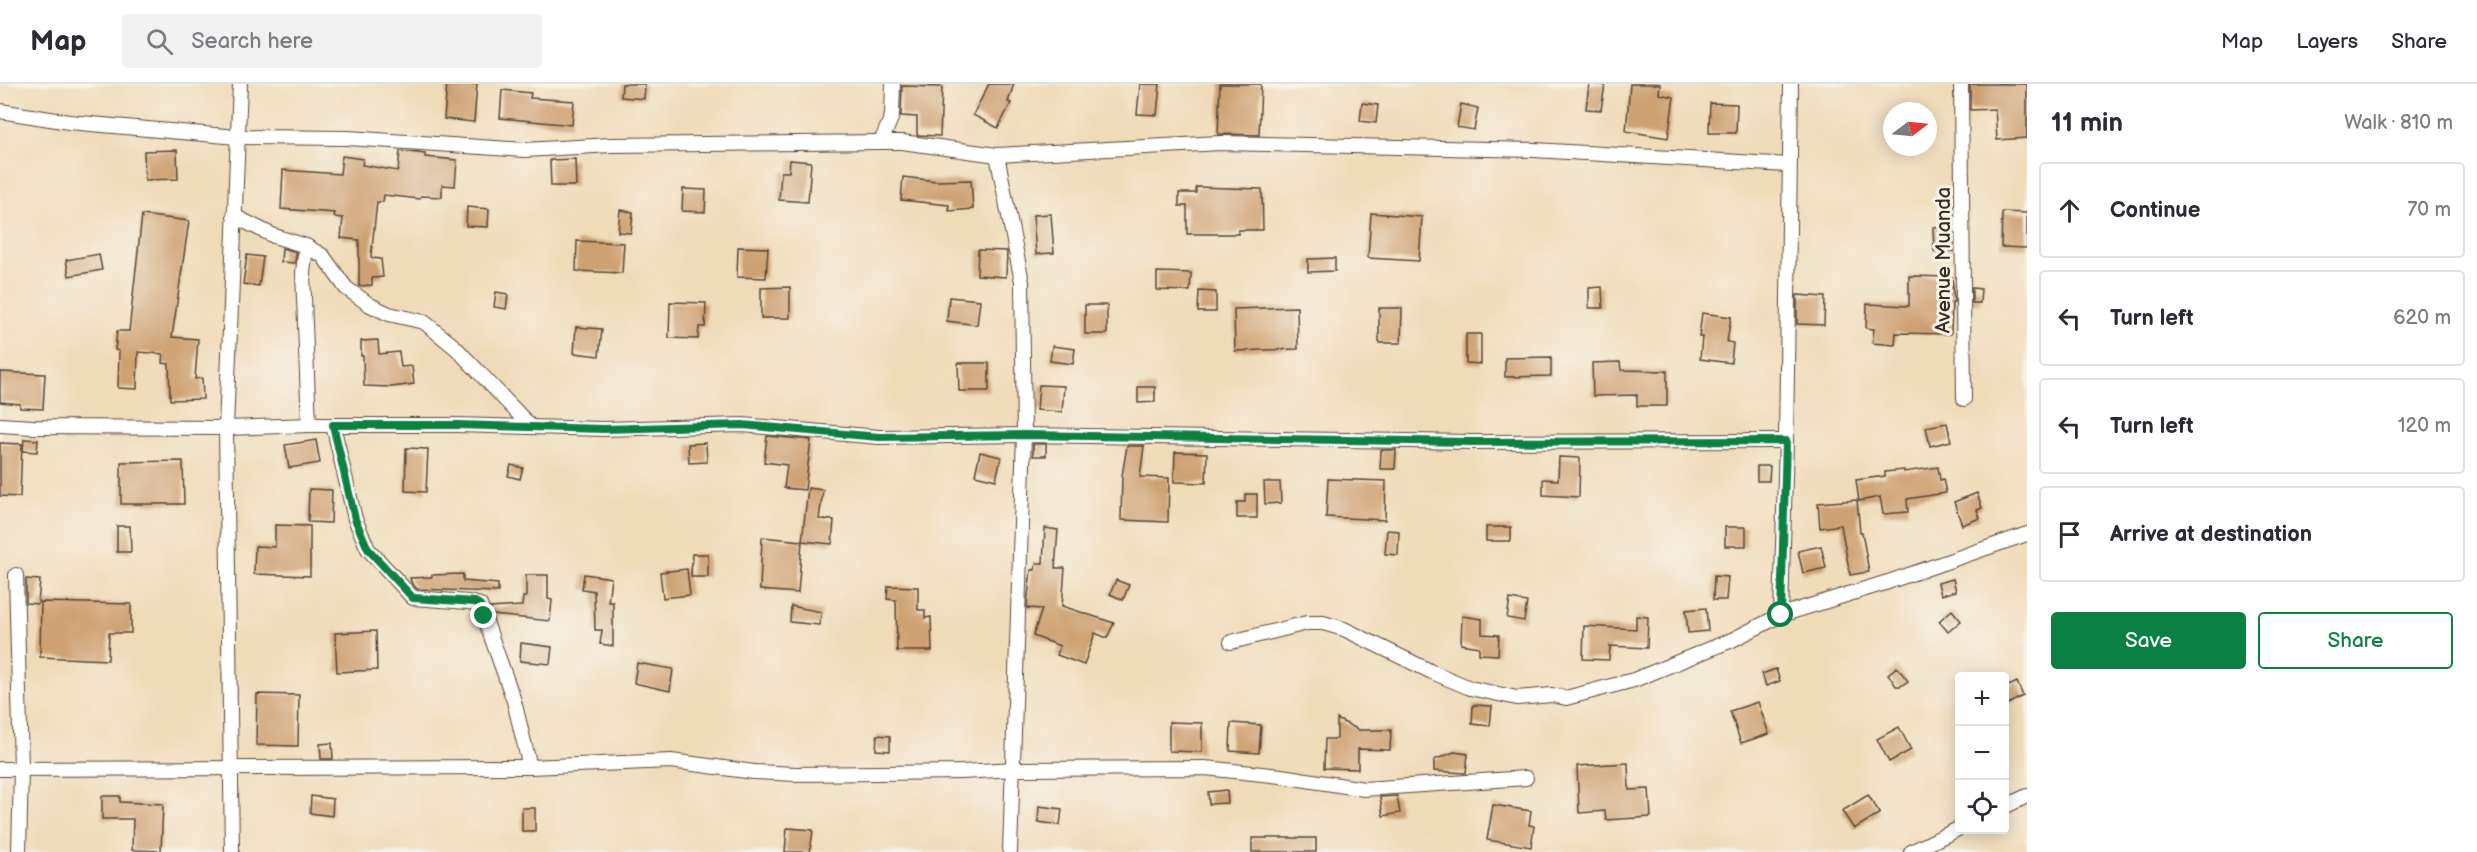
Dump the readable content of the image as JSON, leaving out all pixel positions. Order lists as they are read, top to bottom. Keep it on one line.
{"streets":{"street":["Avenue Muanda"]},"north":"right","page":{"header":"Map","search":"Search here","nav":["Map","Layers","Share"],"heading":["11 min","Walk · 810 m"],"list":[["Continue","70 m"],["Turn left","620 m"],["Turn left","120 m"],"Arrive at destination"],"buttons":["Save","Share"],"map_buttons":["+","−"]}}
